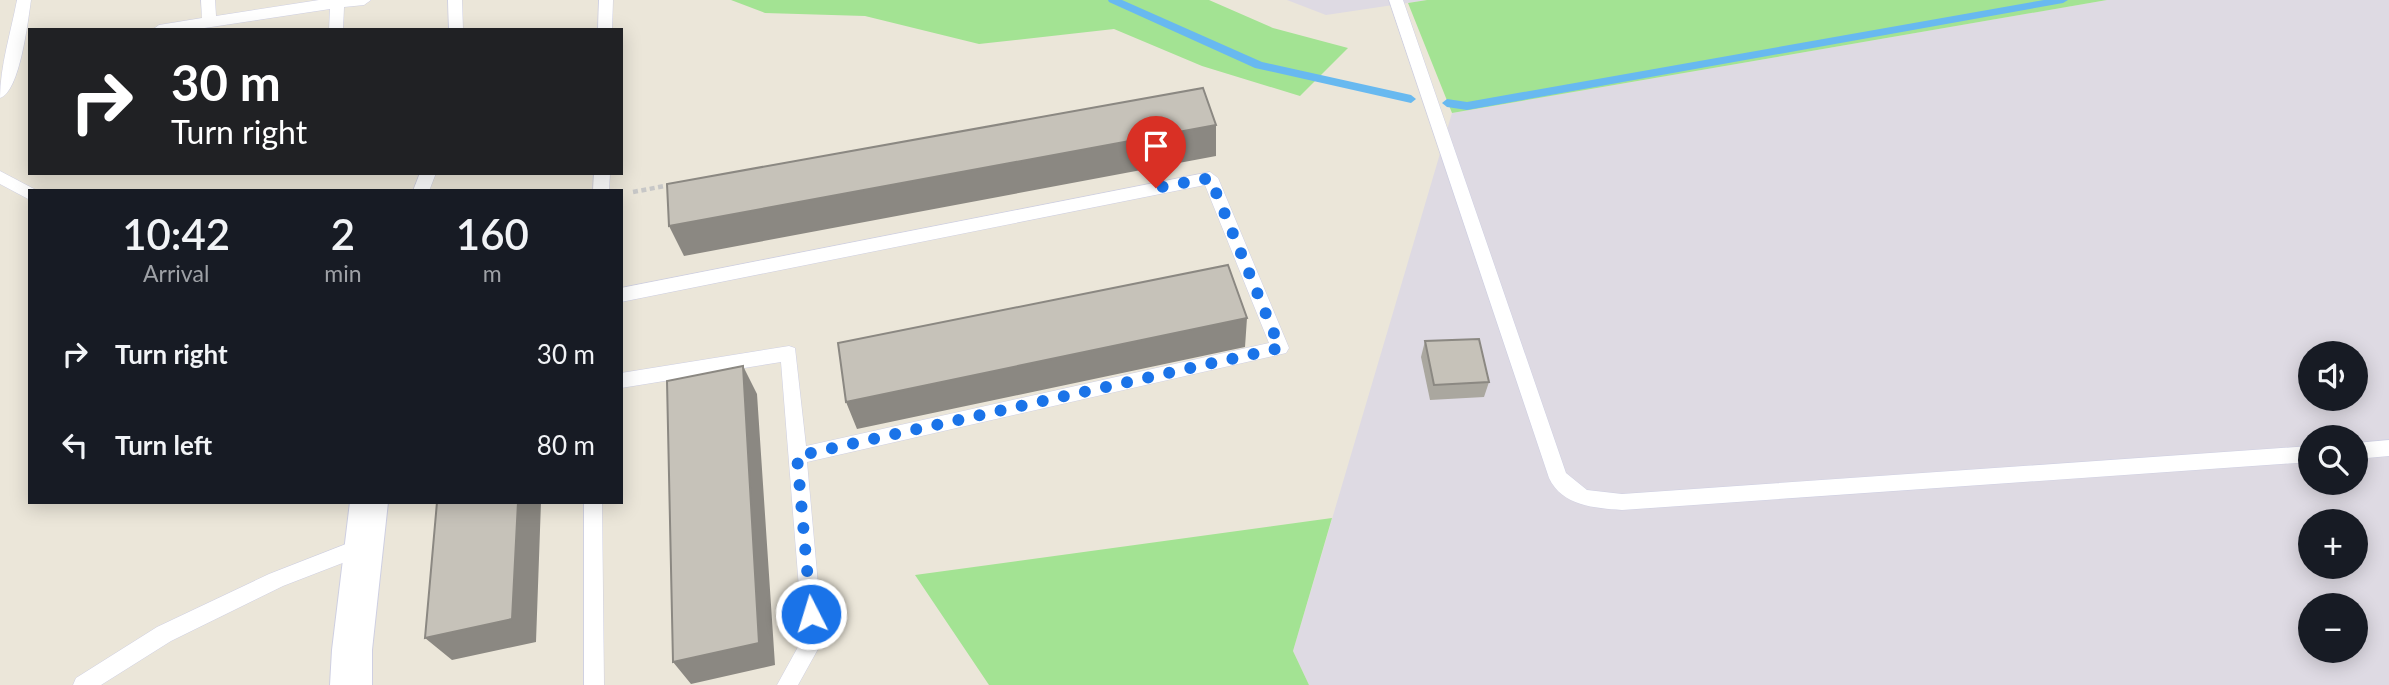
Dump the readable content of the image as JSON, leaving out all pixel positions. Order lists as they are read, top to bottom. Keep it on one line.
{"page":{"turn":["30 m","Turn right"],"eta":["10:42","Arrival","2","min","160","m"],"list":[{"name":"Turn right","value":"30 m"},{"name":"Turn left","value":"80 m"}],"map_buttons":["+","−"]}}
